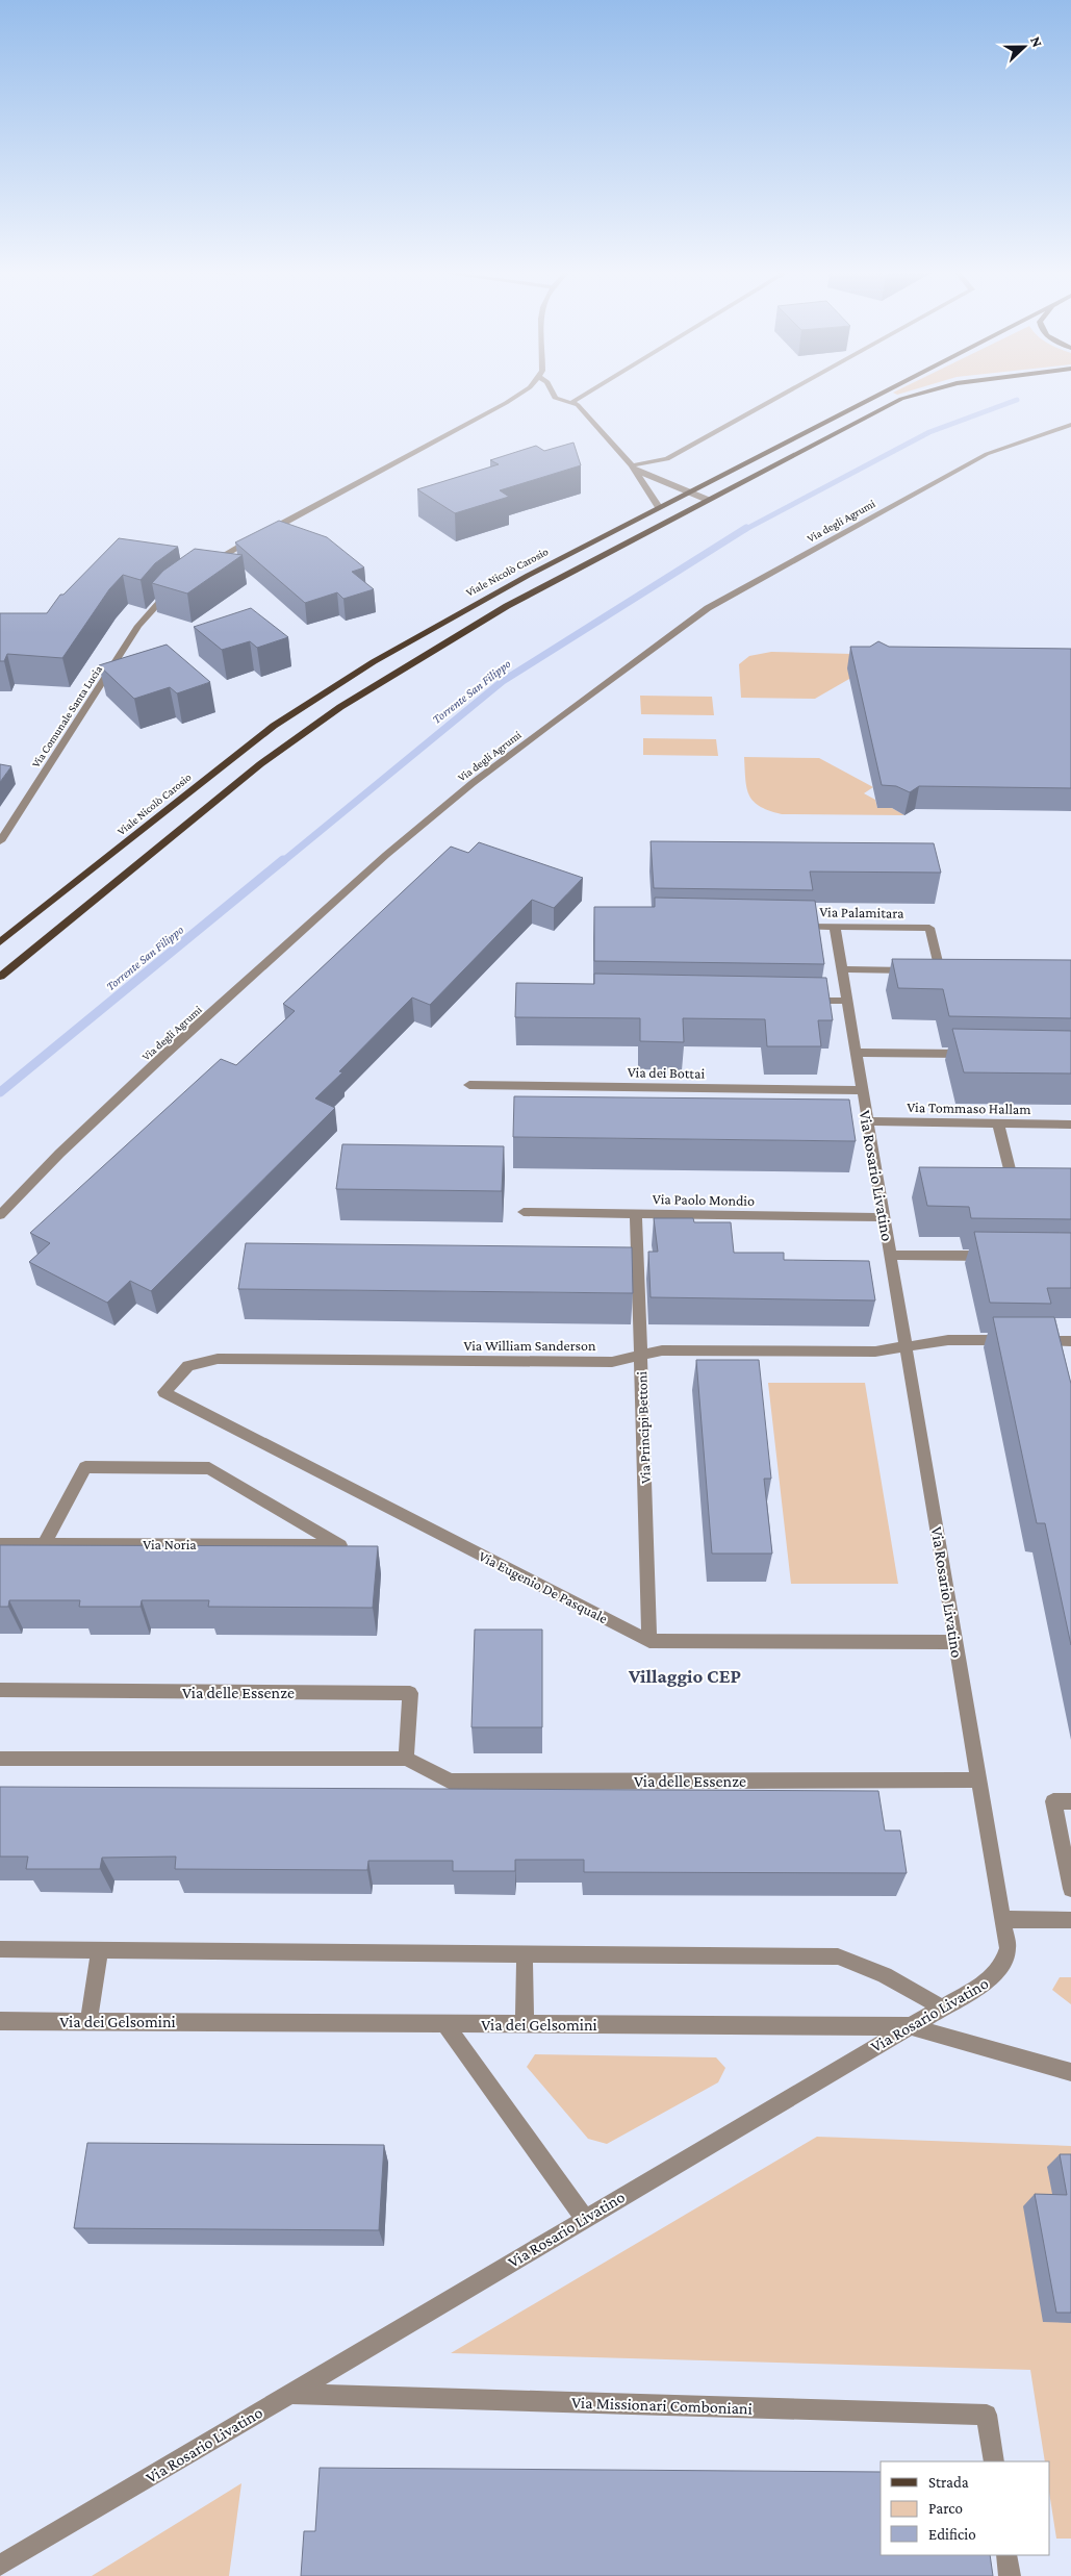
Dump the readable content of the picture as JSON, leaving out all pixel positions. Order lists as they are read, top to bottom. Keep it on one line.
{"streets":{"main road":["Viale Nicolò Carosio"],"street":["Via degli Agrumi","Via Comunale Santa Lucia","Via Palamitara","Via dei Bottai","Via Tommaso Hallam","Via Rosario Livatino","Via Paolo Mondio","Via William Sanderson","Via Principi Bettoni","Via Noria","Via Eugenio De Pasquale","Via delle Essenze","Via dei Gelsomini","Via Missionari Comboniani"]},"crossings":[["Via Palamitara","Via Rosario Livatino"],["Via dei Bottai","Via Rosario Livatino"],["Via Tommaso Hallam","Via Rosario Livatino"],["Via Rosario Livatino","Via Paolo Mondio"],["Via Rosario Livatino","Via William Sanderson"],["Via Rosario Livatino","Via Eugenio De Pasquale"],["Via Rosario Livatino","Via delle Essenze"],["Via Rosario Livatino","Via dei Gelsomini"],["Via Rosario Livatino","Via Missionari Comboniani"],["Via Paolo Mondio","Via Principi Bettoni"],["Via William Sanderson","Via Principi Bettoni"],["Via William Sanderson","Via Eugenio De Pasquale"],["Via Principi Bettoni","Via Eugenio De Pasquale"]],"districts":["Villaggio CEP"],"water":["Torrente San Filippo"],"legend":["Strada","Parco","Edificio"],"north":"right"}
